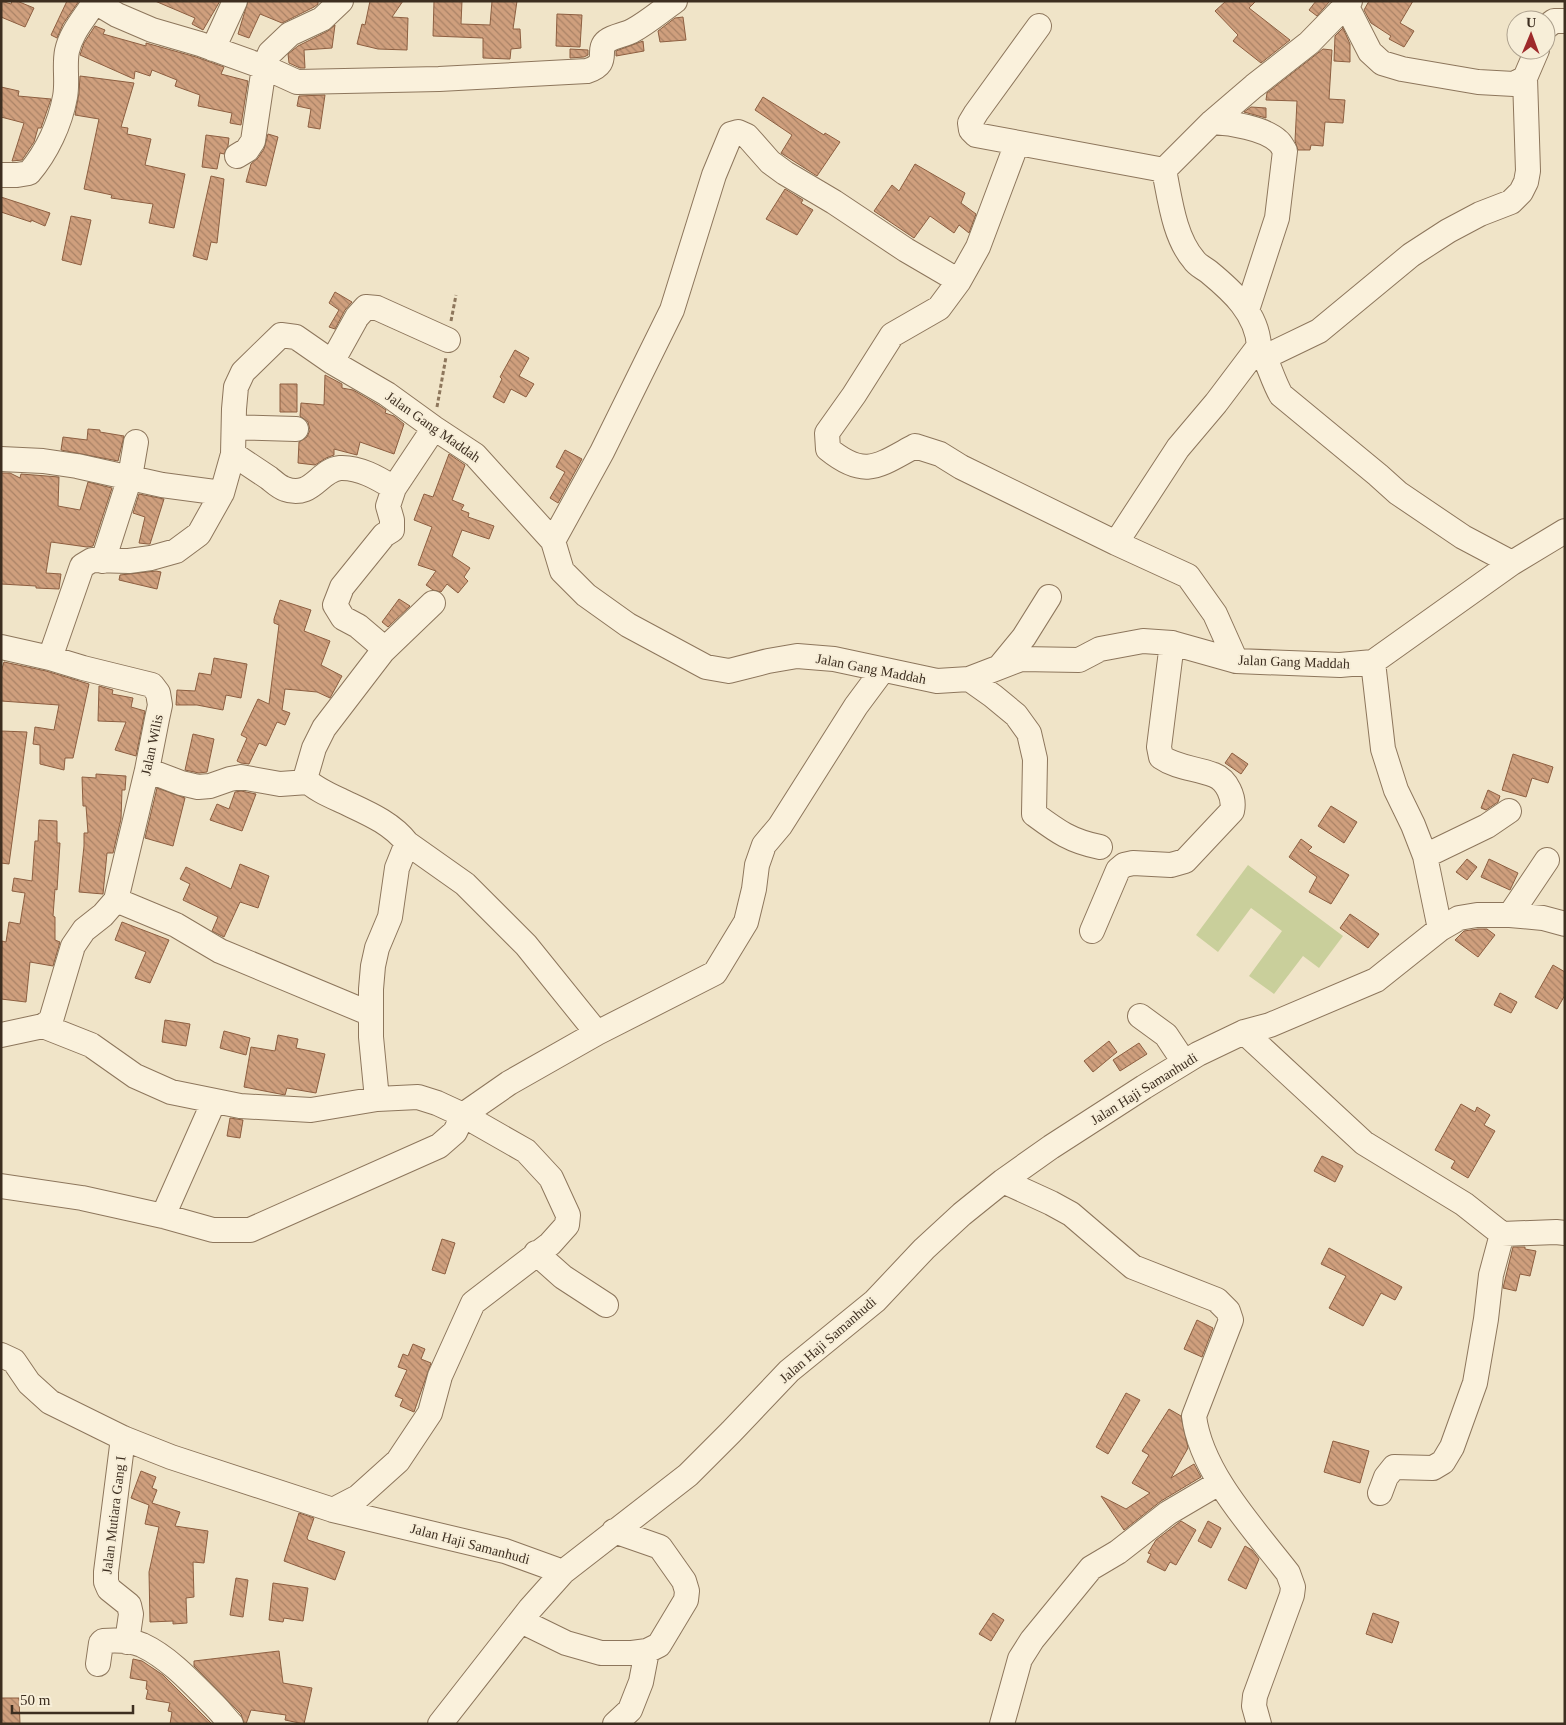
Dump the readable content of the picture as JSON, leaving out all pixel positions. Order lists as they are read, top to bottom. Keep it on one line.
{"streets":{"street":["Jalan Gang Maddah","Jalan Wilis","Jalan Haji Samanhudi","Jalan Mutiara Gang I"]},"crossings":[["Jalan Gang Maddah","Jalan Wilis"],["Jalan Haji Samanhudi","Jalan Mutiara Gang I"]],"scale_bar":"50 m","north":"top"}
